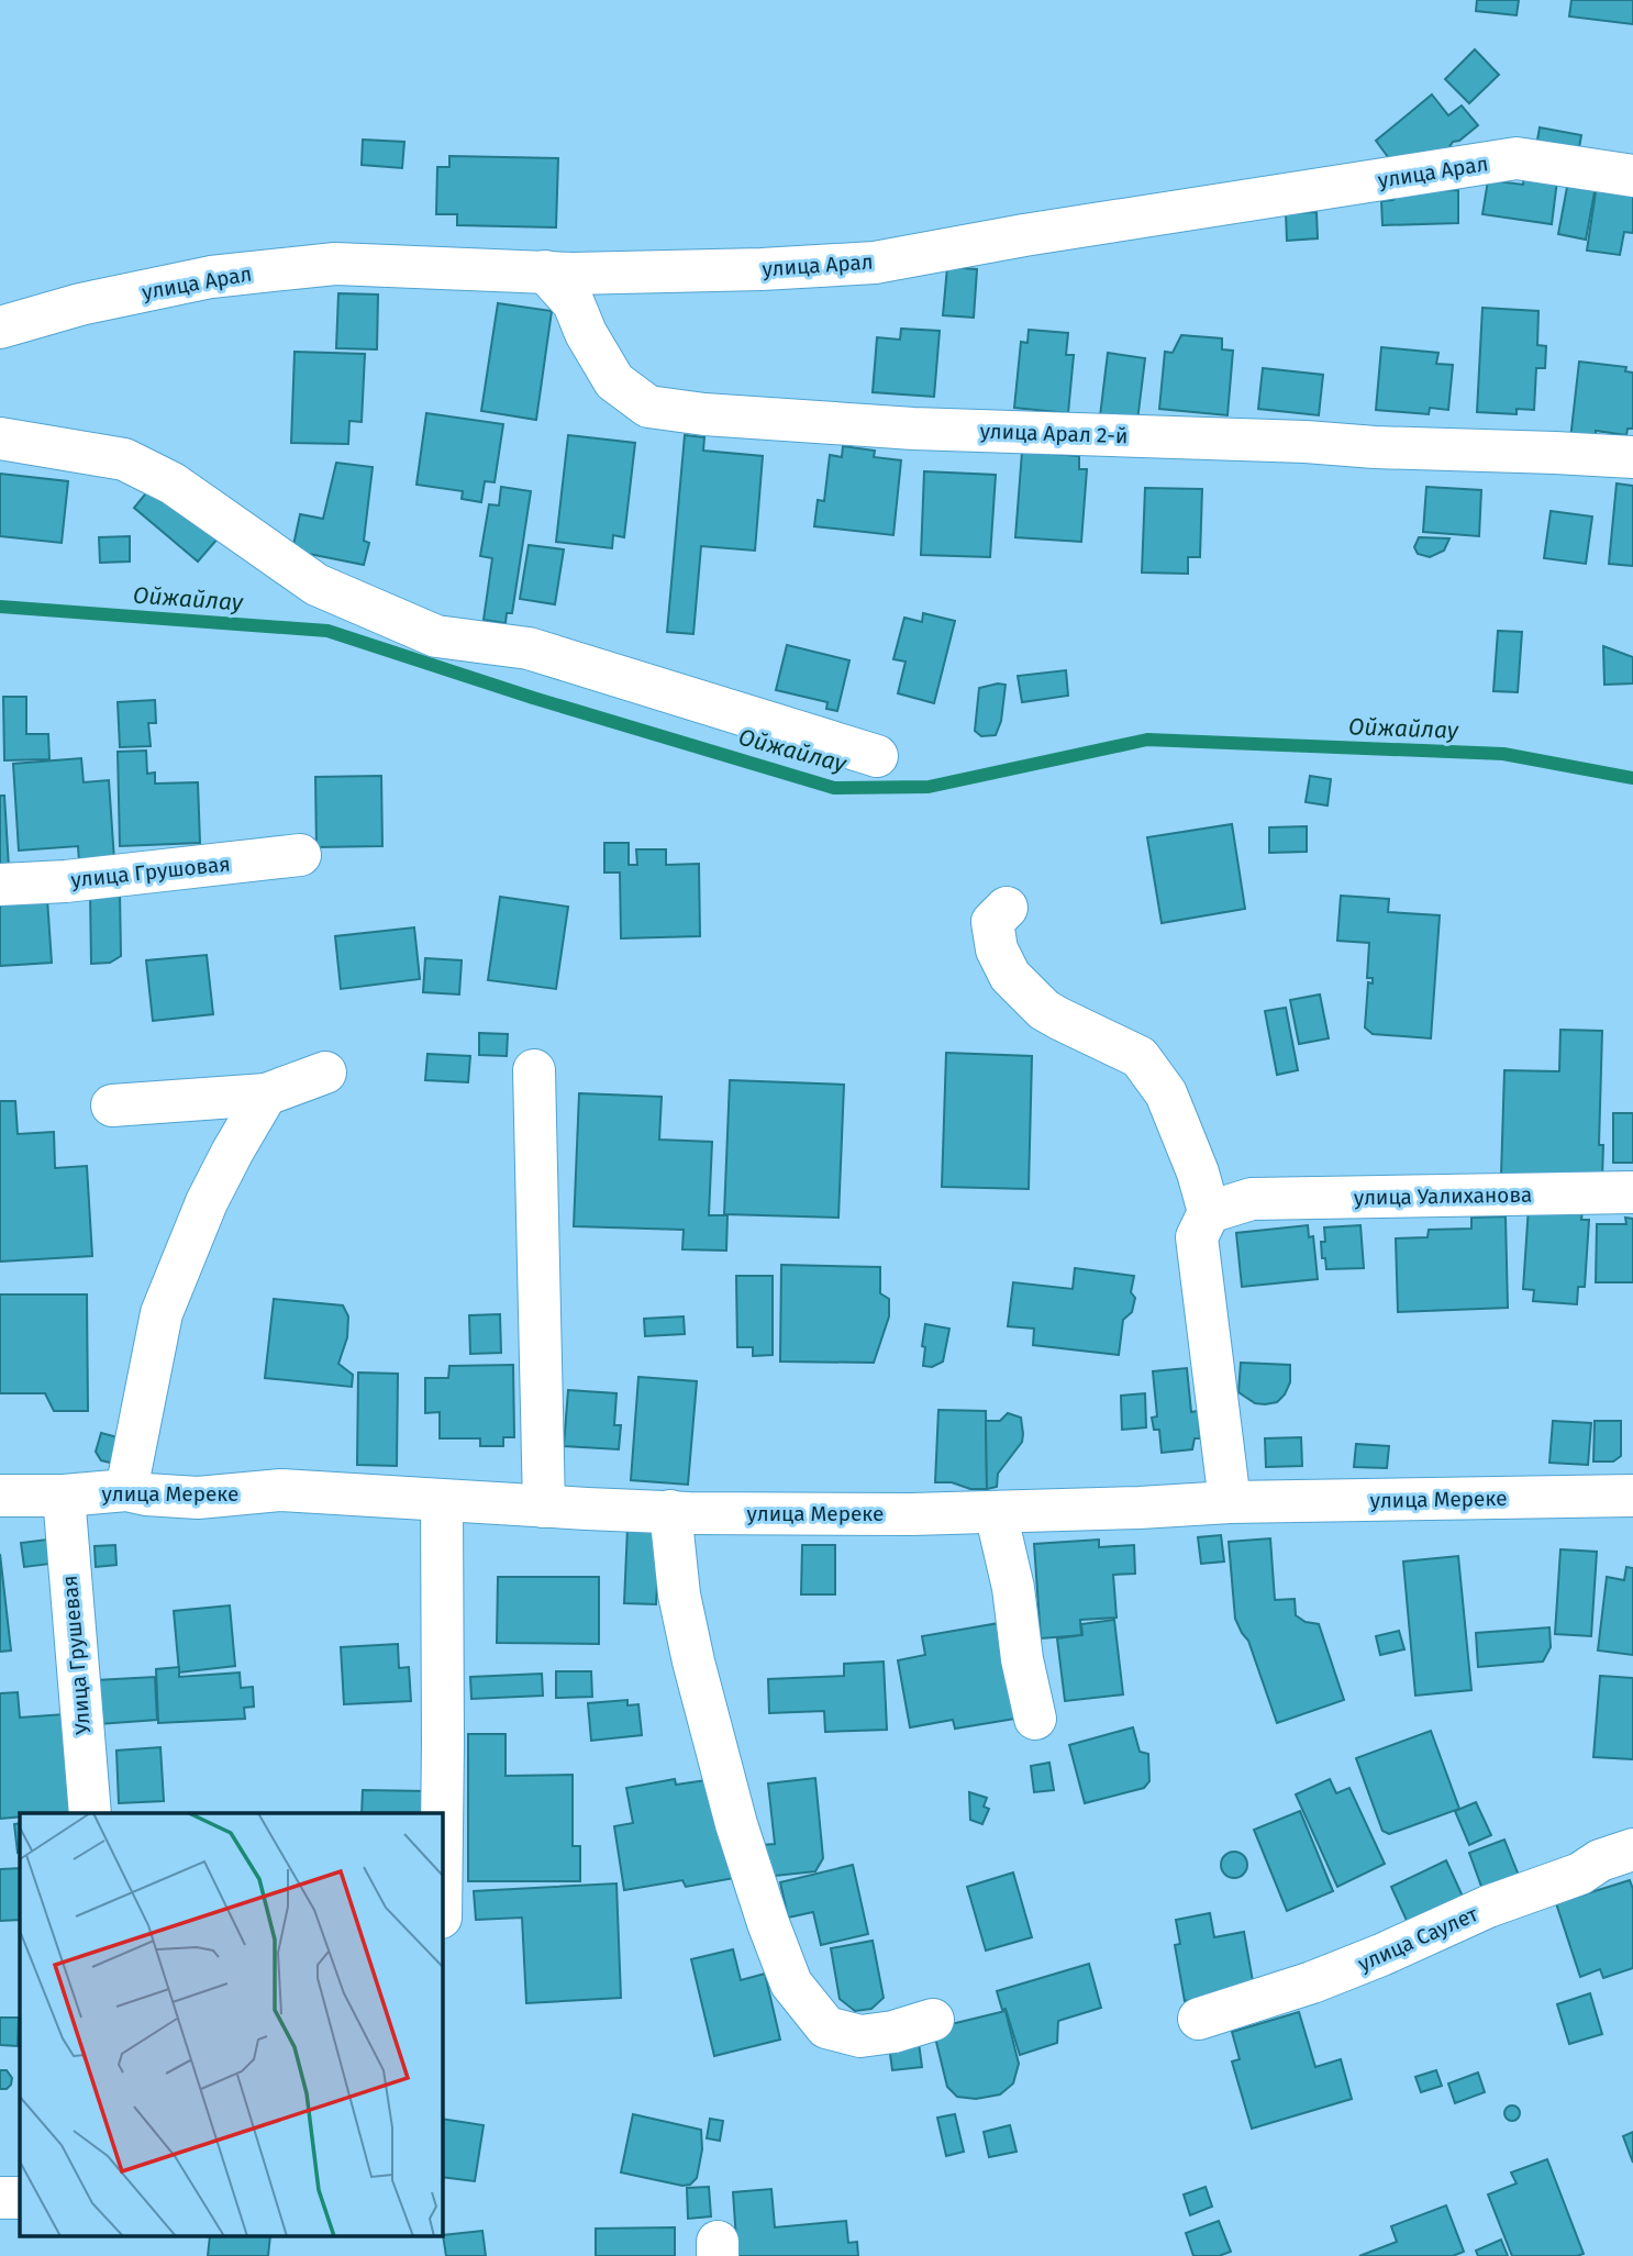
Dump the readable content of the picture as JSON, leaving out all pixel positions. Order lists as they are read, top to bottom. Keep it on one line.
{"streets":{"street":["улица Арал","улица Арал 2-й","улица Грушовая","улица Уалиханова","улица Мереке","Улица Грушевая","улица Саулет"]},"crossings":[["улица Арал","улица Арал 2-й"],["улица Мереке","Улица Грушевая"]],"water":["Ойжайлау"]}
